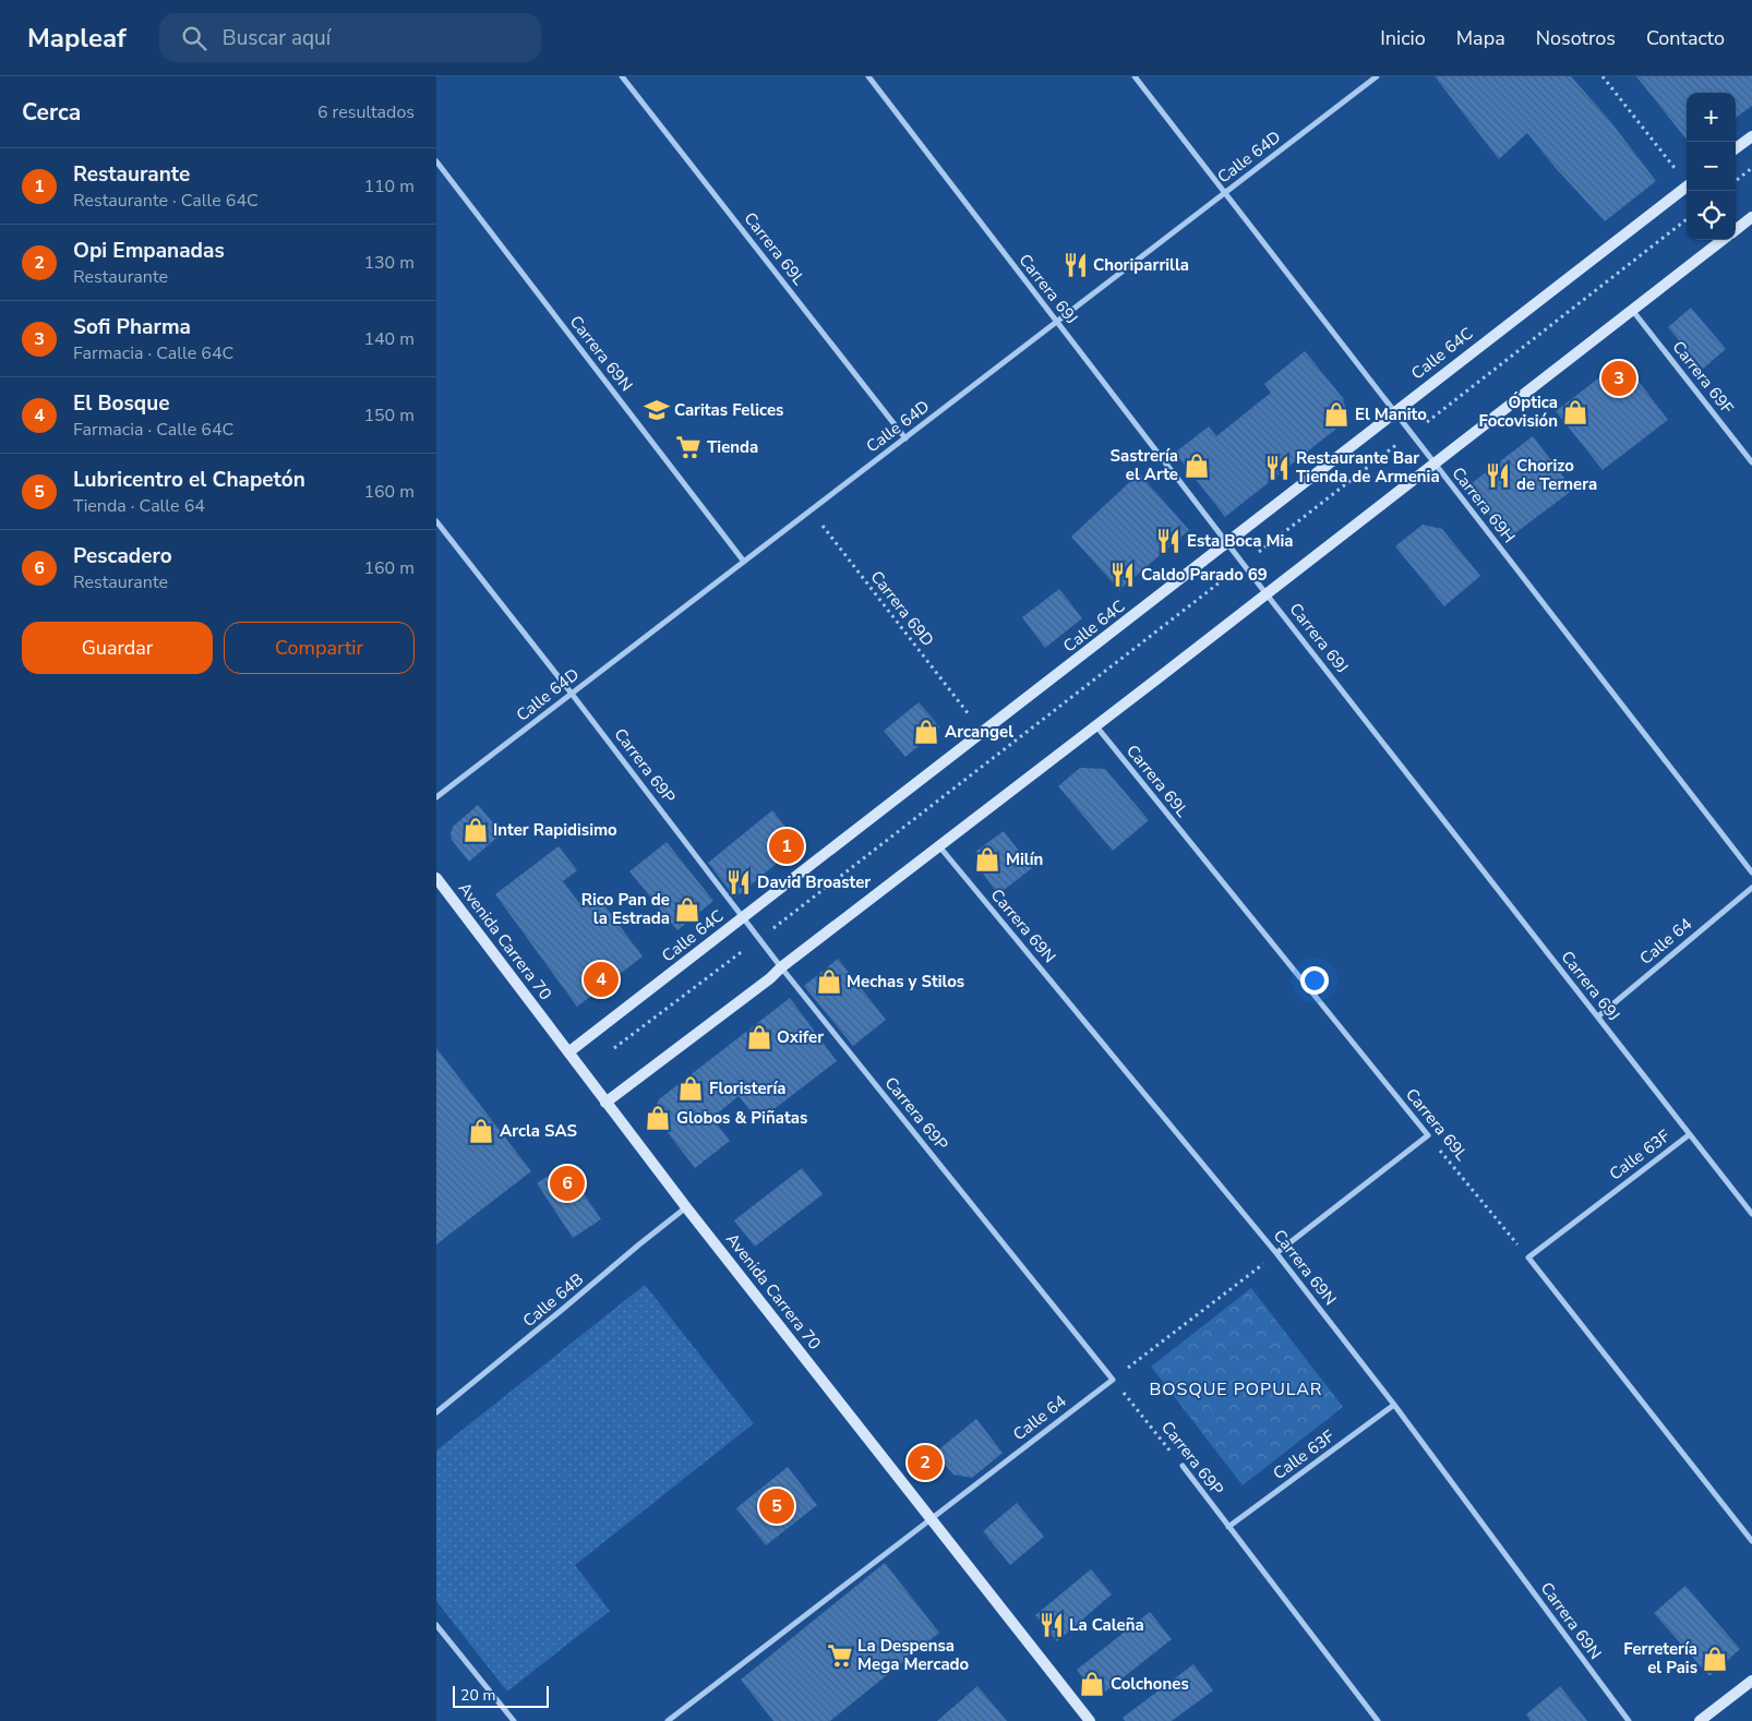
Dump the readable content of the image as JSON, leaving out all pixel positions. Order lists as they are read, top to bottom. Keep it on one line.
{"streets":{"street":["Calle 64D","Carrera 69L","Carrera 69J","Carrera 69N","Calle 64C","Carrera 69F","Carrera 69H","Carrera 69P","Avenida Carrera 70","Calle 64","Calle 63F","Calle 64B"],"path":["Carrera 69D"]},"crossings":[["Calle 64D","Carrera 69L"],["Calle 64D","Carrera 69J"],["Calle 64D","Carrera 69N"],["Calle 64D","Carrera 69H"],["Calle 64D","Carrera 69D"],["Calle 64D","Carrera 69P"],["Carrera 69L","Calle 63F"],["Carrera 69J","Calle 64C"],["Carrera 69J","Calle 64"],["Carrera 69J","Calle 63F"],["Carrera 69N","Calle 63F"],["Calle 64C","Carrera 69H"],["Calle 64C","Carrera 69P"],["Calle 64C","Avenida Carrera 70"],["Carrera 69P","Calle 64"],["Carrera 69P","Calle 63F"],["Avenida Carrera 70","Calle 64"],["Avenida Carrera 70","Calle 64B"]],"districts":["BOSQUE POPULAR"],"places":{"restaurant":["Choriparrilla","Restaurante Bar Tienda de Armenia","Chorizo de Ternera","Esta Boca Mia","Caldo Parado 69","David Broaster","La Caleña"],"school or university":["Caritas Felices"],"shop":["Óptica Focovisión","El Manito","Sastrería el Arte","Arcangel","Inter Rapidisimo","Milín","Rico Pan de la Estrada","Mechas y Stilos","Oxifer","Floristería","Globos & Piñatas","Arcla SAS","Ferretería el Pais","Colchones"],"supermarket":["Tienda","La Despensa Mega Mercado"]},"scale_bar":"20 m","page":{"header":"Mapleaf","search":"Buscar aquí","nav":["Inicio","Mapa","Nosotros","Contacto"],"heading":["Cerca","6 resultados"],"map_buttons":["+","−"],"list":[{"mark":"1","name":"Restaurante","note":"Restaurante · Calle 64C","value":"110 m"},{"mark":"2","name":"Opi Empanadas","note":"Restaurante","value":"130 m"},{"mark":"3","name":"Sofi Pharma","note":"Farmacia · Calle 64C","value":"140 m"},{"mark":"4","name":"El Bosque","note":"Farmacia · Calle 64C","value":"150 m"},{"mark":"5","name":"Lubricentro el Chapetón","note":"Tienda · Calle 64","value":"160 m"},{"mark":"6","name":"Pescadero","note":"Restaurante","value":"160 m"}],"pins":["3","1","4","6","2","5"],"buttons":["Guardar","Compartir"],"scale":"20 m"}}
